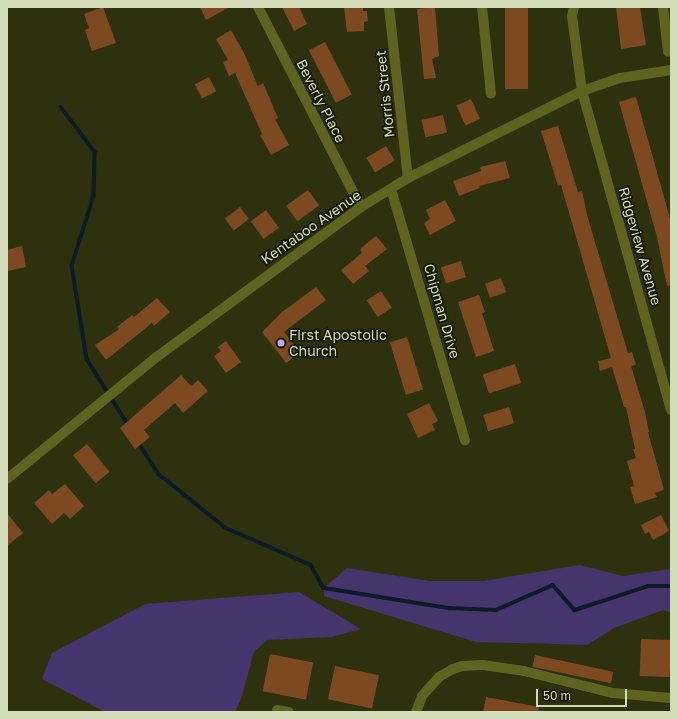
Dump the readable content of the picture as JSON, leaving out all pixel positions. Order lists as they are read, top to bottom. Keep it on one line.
{"streets":{"street":["Morris Street","Beverly Place","Kentaboo Avenue","Ridgeview Avenue","Chipman Drive"]},"crossings":[["Morris Street","Kentaboo Avenue"],["Beverly Place","Kentaboo Avenue"],["Kentaboo Avenue","Ridgeview Avenue"],["Kentaboo Avenue","Chipman Drive"]],"places":["First Apostolic Church"],"scale_bar":"50 m"}
